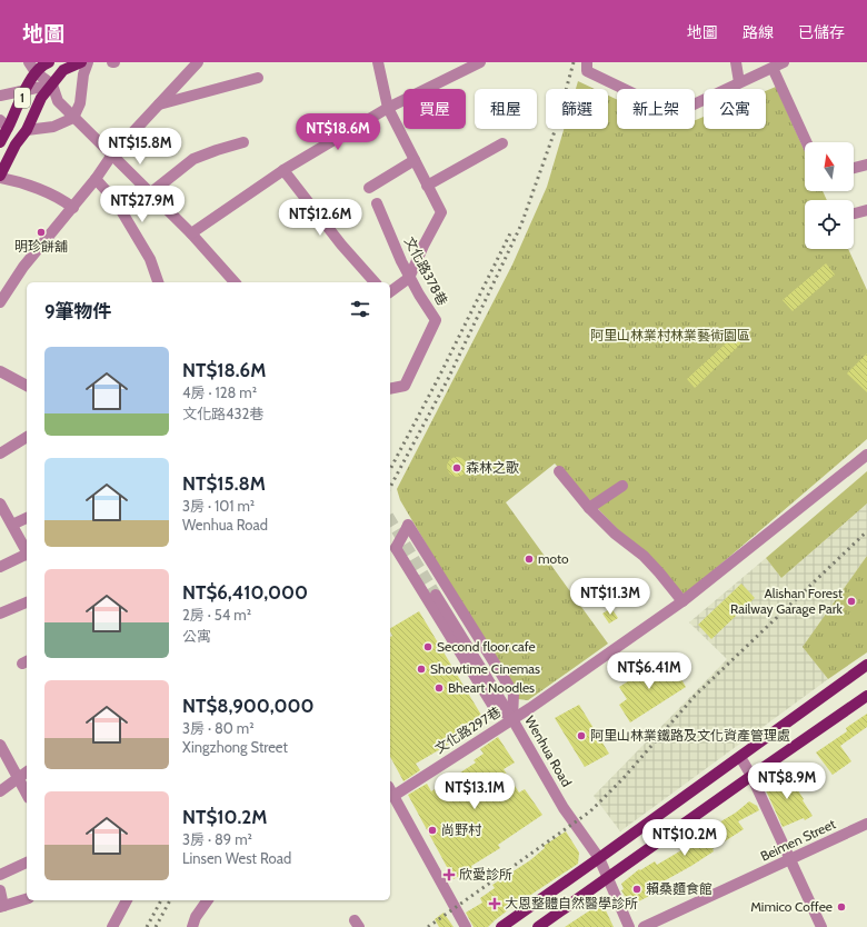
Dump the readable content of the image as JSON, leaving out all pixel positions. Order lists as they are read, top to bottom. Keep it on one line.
{"streets":{"main road":["1"],"street":["文化路378巷","文化路297巷","Wenhua Road","Beimen Street"]},"crossings":[["文化路297巷","Wenhua Road"]],"parks":["阿里山林業村林業藝術園區"],"places":{"other":["明珍餅舖","森林之歌","moto","Alishan Forest Railway Garage Park","Second floor cafe","Showtime Cinemas","Bheart Noodles","阿里山林業鐵路及文化資產管理處","尚野村","賴桑麵食館","Mimico Coffee"],"health":["欣愛診所","大恩整體自然醫學診所"]},"north":"top","page":{"header":"地圖","nav":["地圖","路線","已儲存"],"chip":["買屋","租屋","篩選","新上架","公寓"],"price":["NT$18.6M","NT$15.8M","NT$27.9M","NT$12.6M","NT$11.3M","NT$6.41M","NT$8.9M","NT$13.1M","NT$10.2M"],"heading":"9筆物件","list":[{"name":"NT$18.6M","note":"4房 · 128 m² · 文化路432巷"},{"name":"NT$15.8M","note":"3房 · 101 m² · Wenhua Road"},{"name":"NT$6,410,000","note":"2房 · 54 m² · 公寓"},{"name":"NT$8,900,000","note":"3房 · 80 m² · Xingzhong Street"},{"name":"NT$10.2M","note":"3房 · 89 m² · Linsen West Road"}]}}
